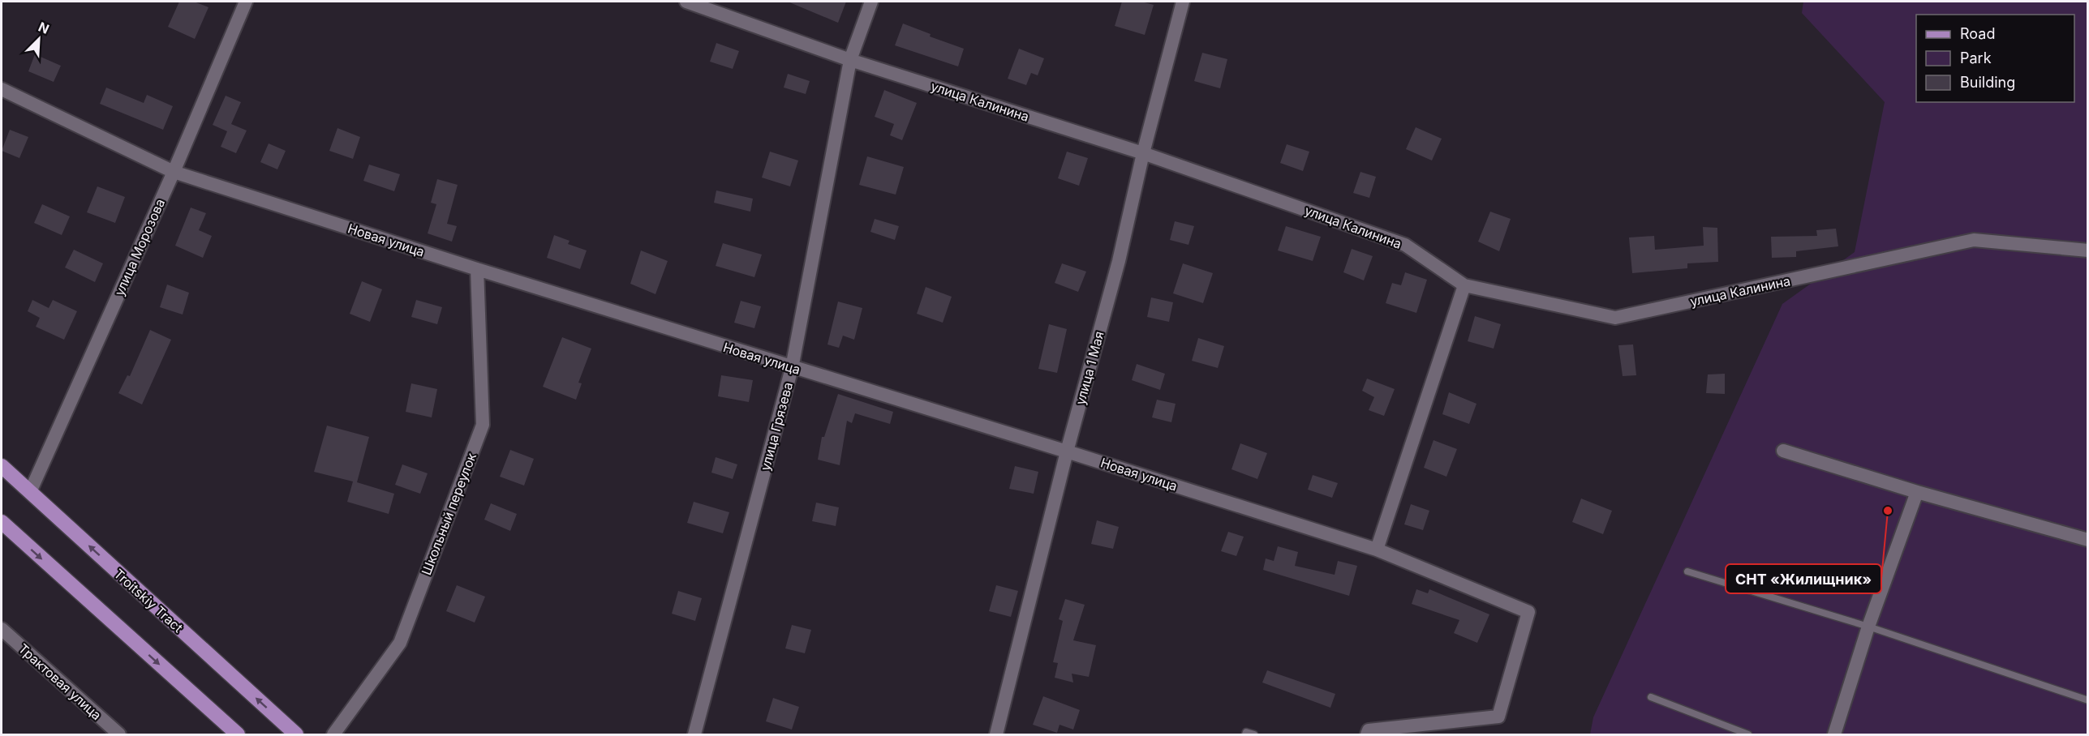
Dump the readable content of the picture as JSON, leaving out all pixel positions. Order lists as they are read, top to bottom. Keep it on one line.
{"streets":{"main road":["Troitskiy Tract"],"street":["улица Калинина","Новая улица","улица Морозова","улица 1 Мая","улица Грязева","Школьный переулок","Трактовая улица"]},"crossings":[["улица Калинина","улица 1 Мая"],["улица Калинина","улица Грязева"],["Новая улица","улица Морозова"],["Новая улица","улица 1 Мая"],["Новая улица","улица Грязева"],["Новая улица","Школьный переулок"],["улица Морозова","Troitskiy Tract"]],"places":["СНТ «Жилищник»"],"legend":["Road","Park","Building"],"north":"top right"}
